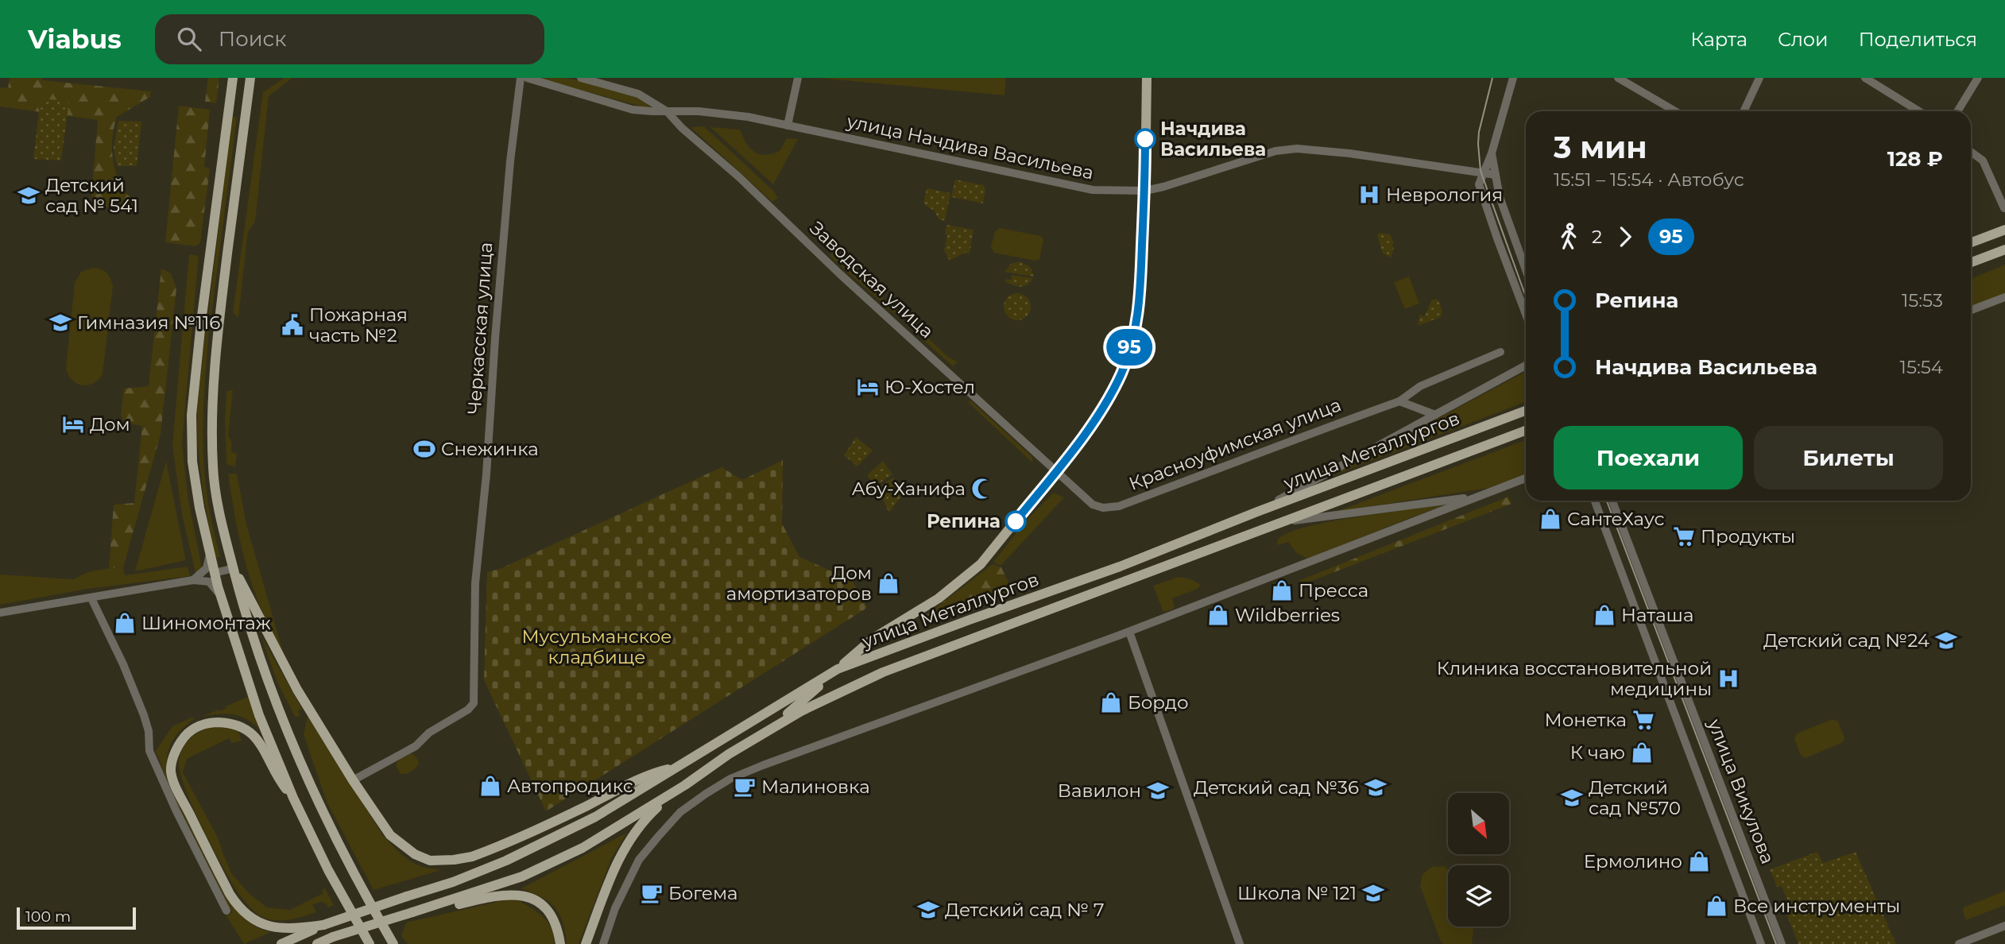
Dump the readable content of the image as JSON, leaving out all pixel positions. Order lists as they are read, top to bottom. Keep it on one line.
{"streets":{"main road":["улица Металлургов"],"street":["улица Начдива Васильева","Заводская улица","Черкасская улица","Красноуфимская улица","улица Викулова"]},"crossings":[["улица Начдива Васильева","Заводская улица"],["Заводская улица","Красноуфимская улица"]],"parks":["Мусульманское кладбище"],"places":{"other":["Начдива Васильева","Репина"],"hospital":["Неврология","Клиника восстановительной медицины"],"school or university":["Детский сад № 541","Гимназия №116","Детский сад №24","Детский сад №36","Вавилон","Детский сад №570","Школа № 121","Детский сад № 7"],"public building":["Пожарная часть №2"],"hotel":["Ю-Хостел","Дом"],"sports":["Снежинка"],"mosque":["Абу-Ханифа"],"shop":["СантеХаус","Дом амортизаторов","Пресса","Wildberries","Наташа","Шиномонтаж","Бордо","К чаю","Автопродикс","Ермолино","Все инструменты"],"supermarket":["Продукты","Монетка"],"cafe":["Малиновка","Богема"]},"lines":["bus line 95"],"scale_bar":"100 m","north":"bottom right","page":{"header":"Viabus","search":"Поиск","nav":["Карта","Слои","Поделиться"],"on_map":"95","heading":["3 мин","15:51 – 15:54 · Автобус","128 ₽"],"legs":["2","95"],"list":[{"name":"Репина","value":"15:53"},{"name":"Начдива Васильева","value":"15:54"}],"buttons":["Поехали","Билеты"],"scale":"100 m"}}
